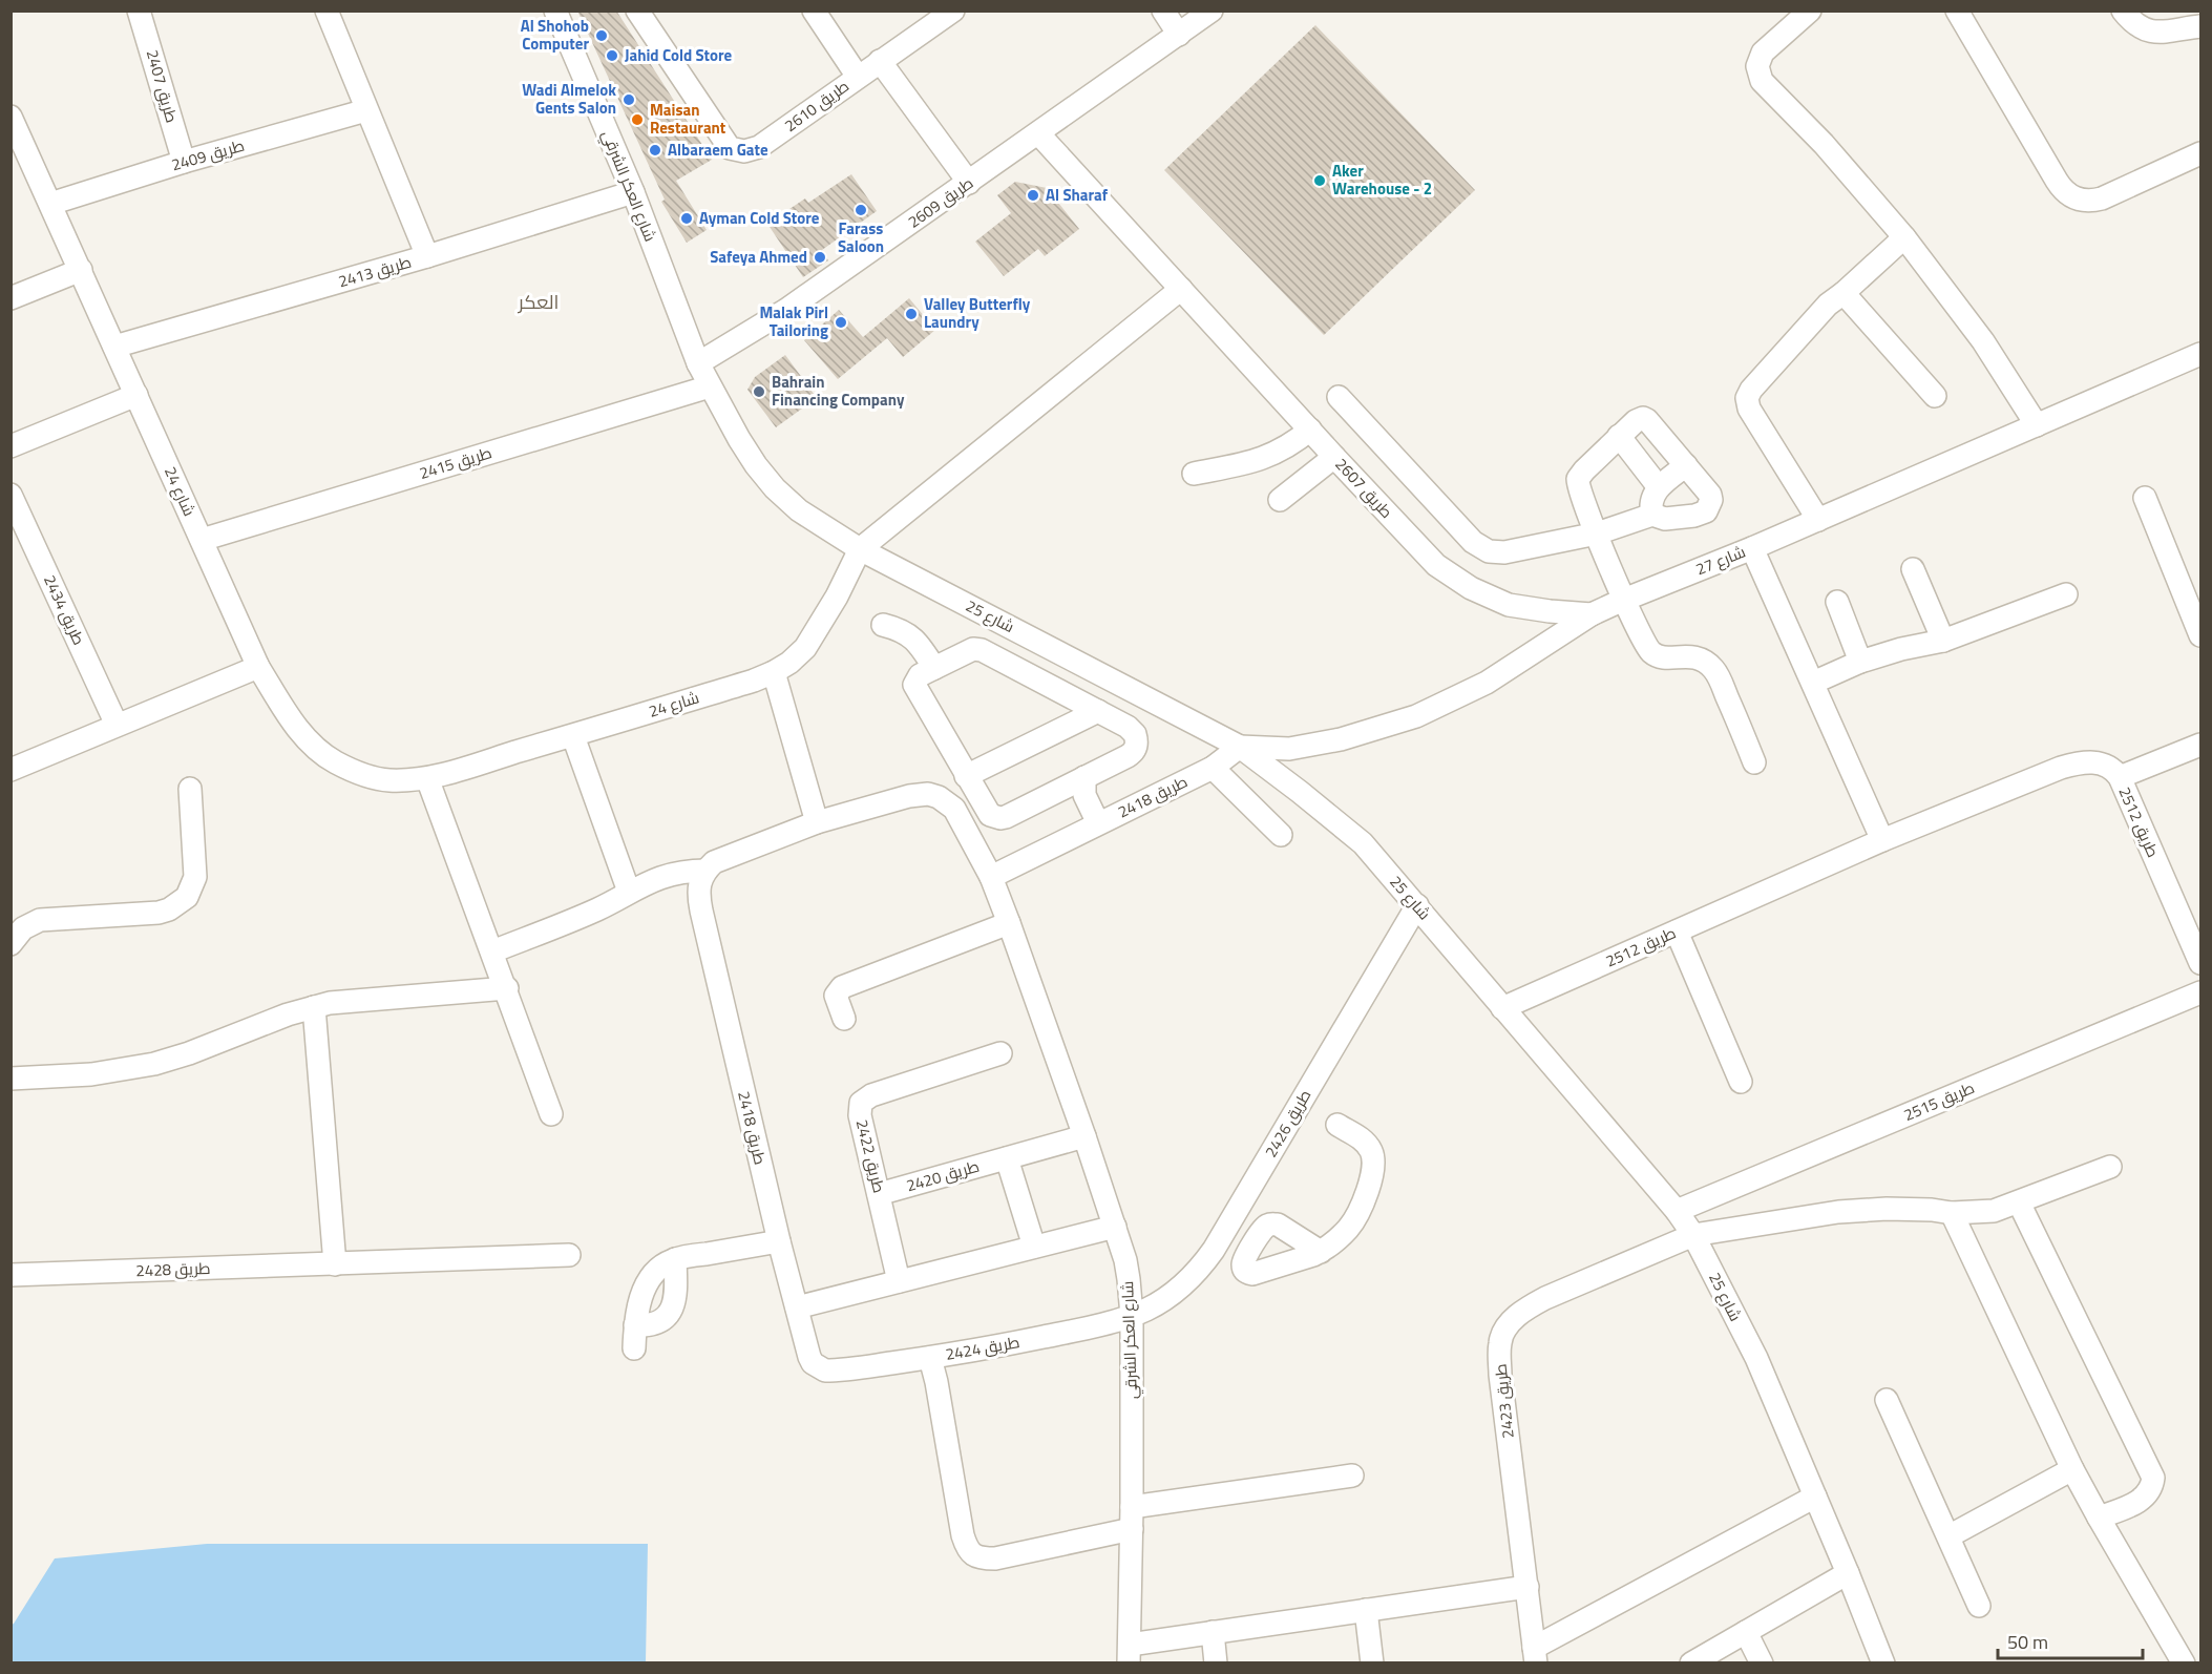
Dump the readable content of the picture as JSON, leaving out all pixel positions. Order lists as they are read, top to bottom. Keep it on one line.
{"streets":{"street":["طريق 2407","طريق 2610","طريق 2409","شارع العكر الشرقي","طريق 2609","طريق 2413","طريق 2415","طريق 2607","شارع 24","شارع 27","طريق 2434","شارع 25","طريق 2418","طريق 2512","طريق 2515","طريق 2426","طريق 2422","طريق 2420","طريق 2428","طريق 2424","طريق 2423"]},"crossings":[["طريق 2407","طريق 2409"],["طريق 2409","شارع 24"],["شارع العكر الشرقي","طريق 2609"],["شارع العكر الشرقي","طريق 2413"],["شارع العكر الشرقي","شارع 25"],["شارع العكر الشرقي","طريق 2418"],["شارع العكر الشرقي","طريق 2426"],["شارع العكر الشرقي","طريق 2420"],["شارع العكر الشرقي","طريق 2424"],["طريق 2609","طريق 2607"],["طريق 2609","شارع 25"],["طريق 2413","شارع 24"],["طريق 2415","شارع 24"],["طريق 2415","شارع 25"],["طريق 2607","شارع 27"],["شارع 24","شارع 25"],["شارع 27","شارع 25"],["شارع 27","طريق 2418"],["شارع 25","طريق 2418"],["شارع 25","طريق 2512"],["شارع 25","طريق 2515"],["شارع 25","طريق 2426"],["شارع 25","طريق 2423"],["طريق 2418","طريق 2424"],["طريق 2426","طريق 2424"],["طريق 2422","طريق 2420"]],"districts":["العكر"],"places":["Al Shohob Computer","Jahid Cold Store","Wadi Almelok Gents Salon","Maisan Restaurant","Albaraem Gate","Aker Warehouse - 2","Al Sharaf","Farass Saloon","Ayman Cold Store","Safeya Ahmed","Valley Butterfly Laundry","Malak Pirl Tailoring","Bahrain Financing Company"],"scale_bar":"50 m"}
